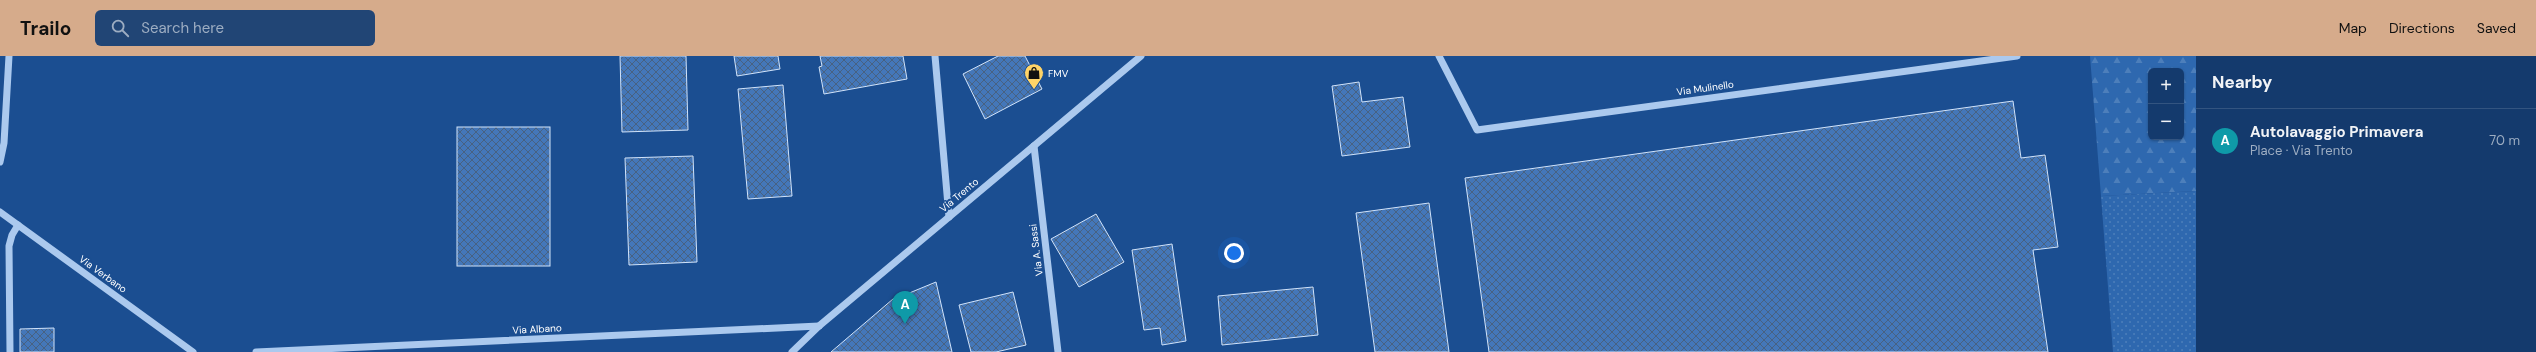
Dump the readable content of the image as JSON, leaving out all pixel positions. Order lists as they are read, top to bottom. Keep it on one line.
{"streets":{"street":["Via Mulinello","Via Trento","Via A. Sassi","Via Verbano","Via Albano"]},"crossings":[["Via Trento","Via A. Sassi"],["Via Trento","Via Albano"]],"places":{"shop":["FMV"]},"page":{"header":"Trailo","search":"Search here","nav":["Map","Directions","Saved"],"heading":"Nearby","map_buttons":["+","−"],"list":[{"mark":"A","name":"Autolavaggio Primavera","note":"Place · Via Trento","value":"70 m"}],"pins":"A"}}
